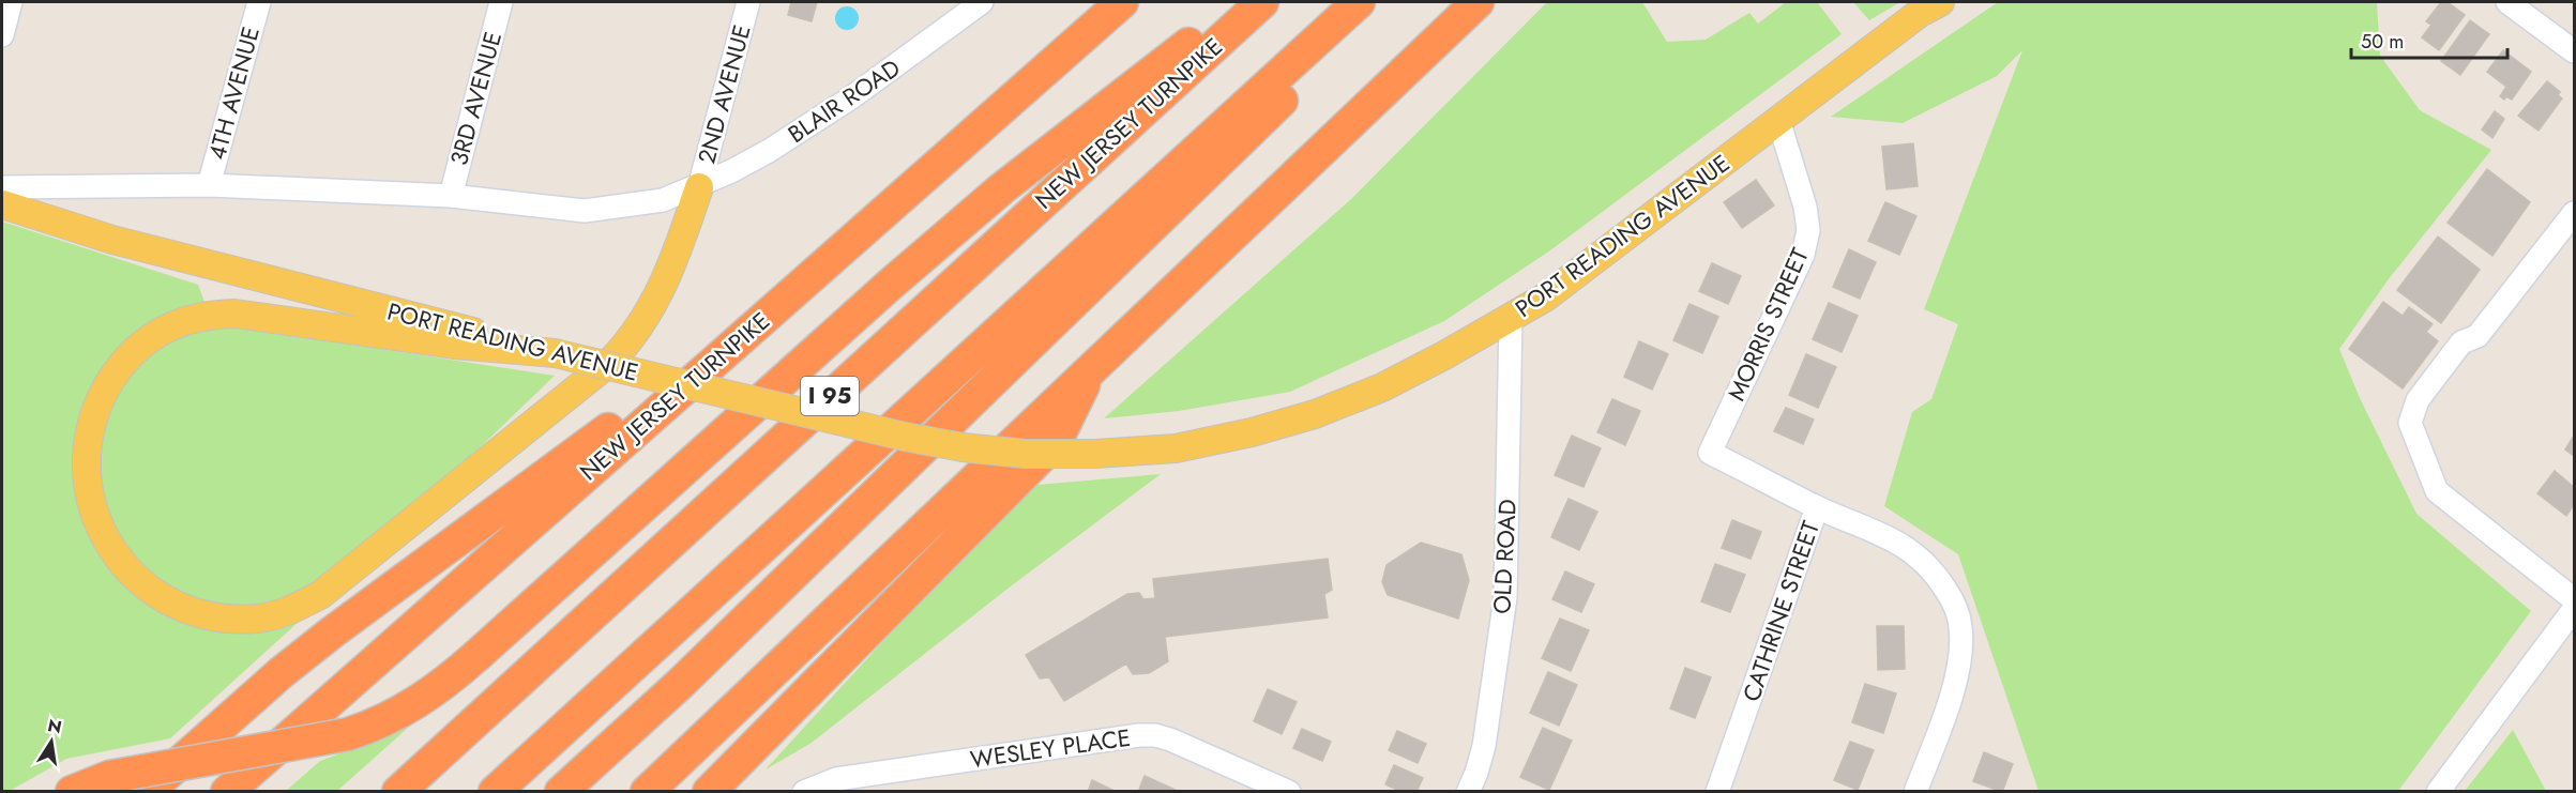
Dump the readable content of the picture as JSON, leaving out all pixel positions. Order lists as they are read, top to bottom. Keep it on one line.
{"streets":{"highway":["NEW JERSEY TURNPIKE","I 95"],"main road":["PORT READING AVENUE"],"street":["4TH AVENUE","2ND AVENUE","3RD AVENUE","BLAIR ROAD","MORRIS STREET","OLD ROAD","CATHRINE STREET","WESLEY PLACE"]},"crossings":[["2ND AVENUE","BLAIR ROAD"],["PORT READING AVENUE","MORRIS STREET"],["PORT READING AVENUE","OLD ROAD"],["MORRIS STREET","CATHRINE STREET"]],"scale_bar":"50 m","north":"top"}
